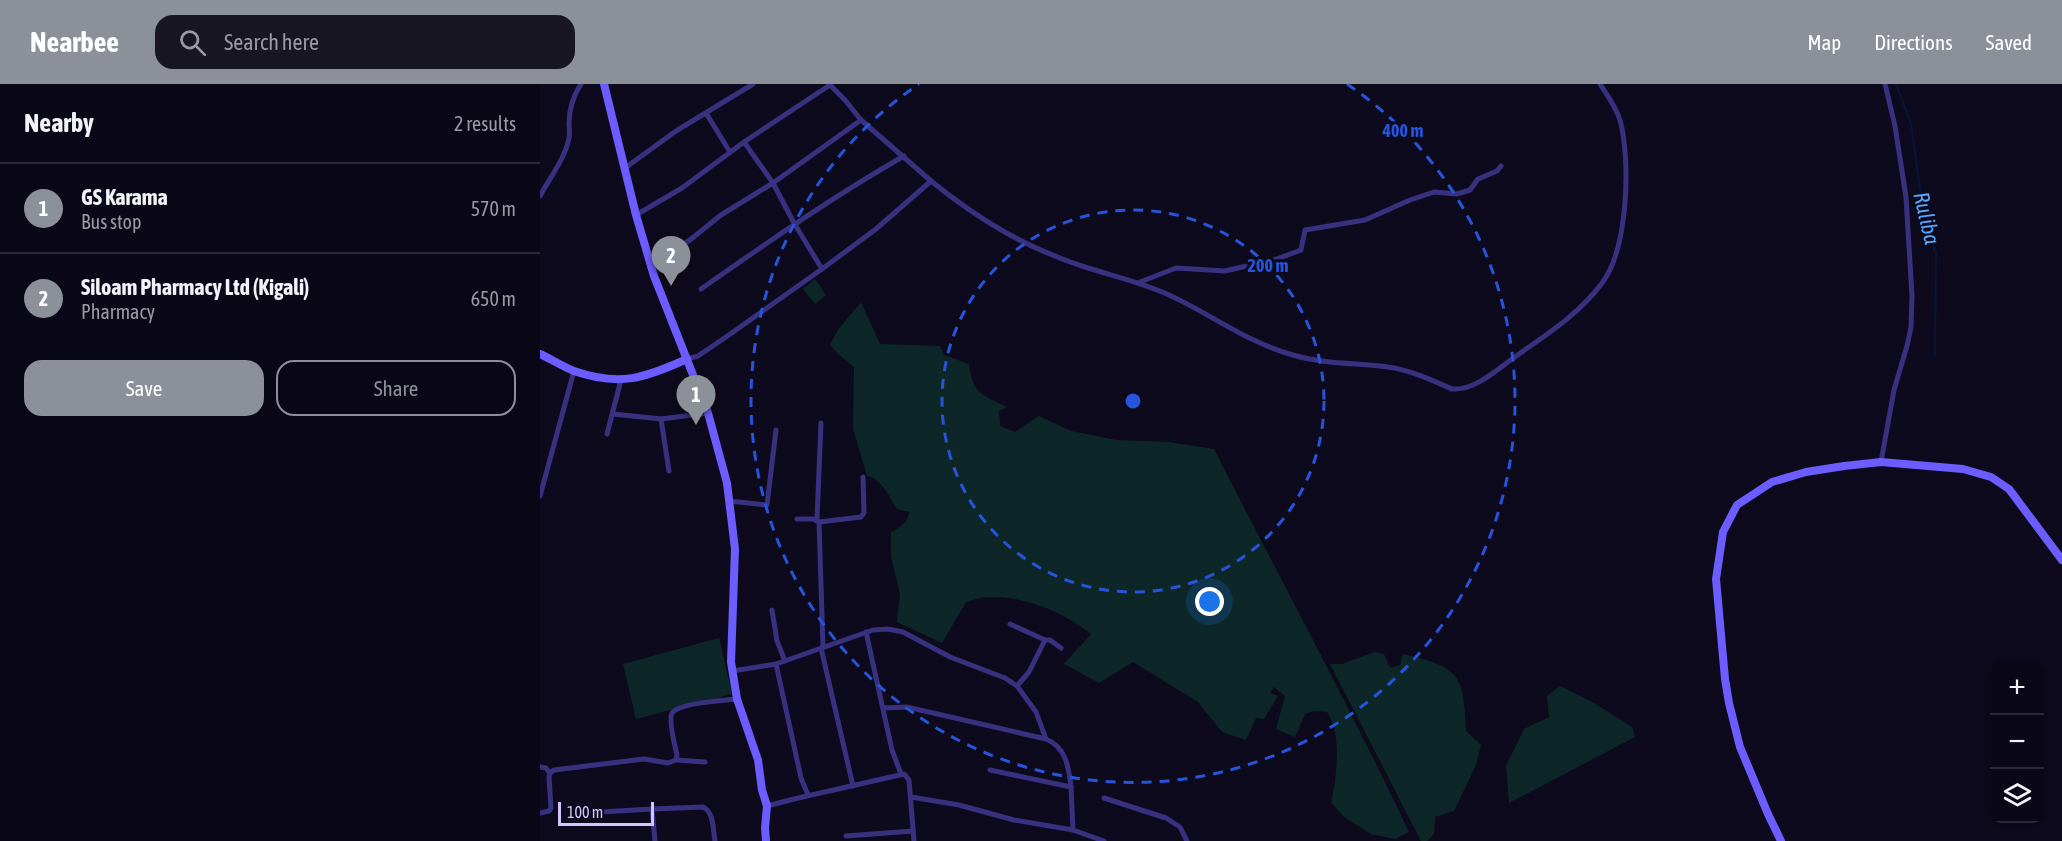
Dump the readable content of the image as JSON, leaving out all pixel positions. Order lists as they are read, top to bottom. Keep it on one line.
{"water":["Ruliba"],"scale_bar":"100 m","page":{"header":"Nearbee","search":"Search here","nav":["Map","Directions","Saved"],"heading":["Nearby","2 results"],"list":[{"mark":"1","name":"GS Karama","note":"Bus stop","value":"570 m"},{"mark":"2","name":"Siloam Pharmacy Ltd (Kigali)","note":"Pharmacy","value":"650 m"}],"pins":["2","1"],"buttons":["Save","Share"],"map_buttons":["+","−"],"scale":"100 m"},"rings":["400 m","200 m"]}
